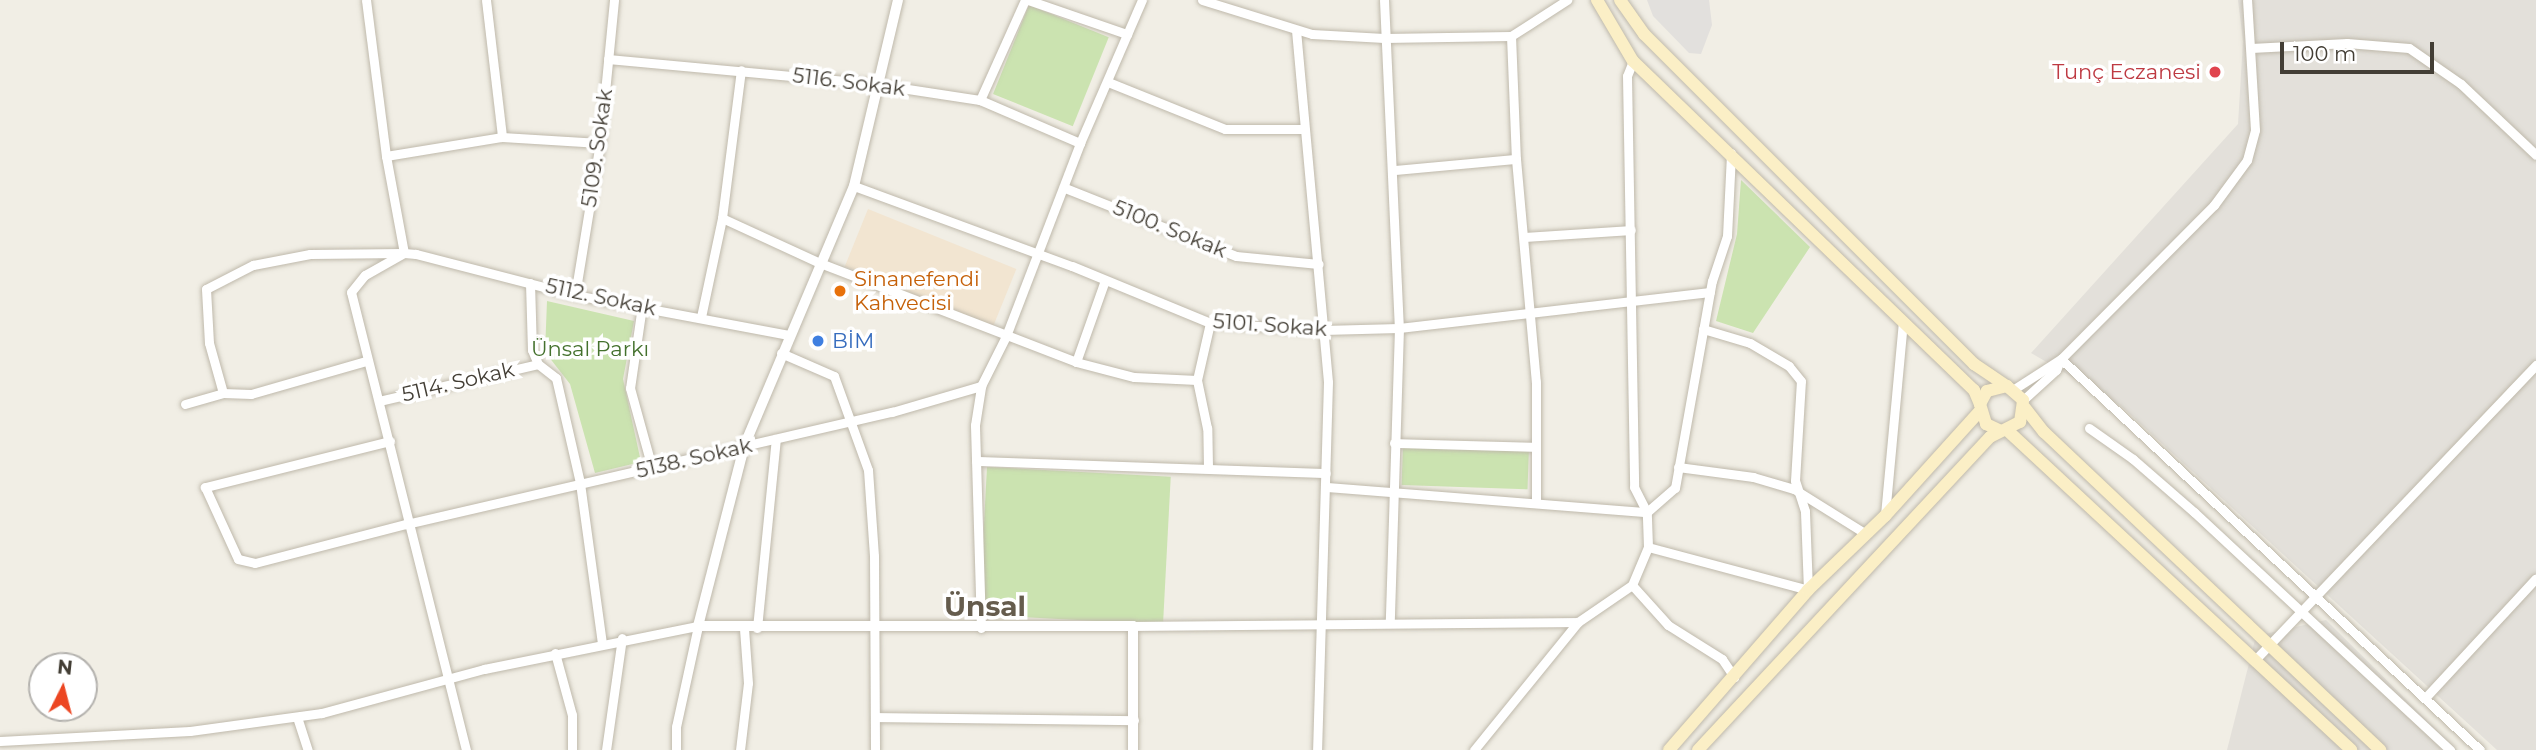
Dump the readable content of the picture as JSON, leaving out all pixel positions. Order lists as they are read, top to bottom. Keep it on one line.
{"streets":{"street":["5116. Sokak","5109. Sokak","5100. Sokak","5112. Sokak","5101. Sokak","5114. Sokak","5138. Sokak"]},"crossings":[["5116. Sokak","5109. Sokak"],["5109. Sokak","5112. Sokak"]],"districts":["Ünsal"],"parks":["Ünsal Parkı"],"places":["Tunç Eczanesi","Sinanefendi Kahvecisi","BİM"],"scale_bar":"100 m","north":"top"}
